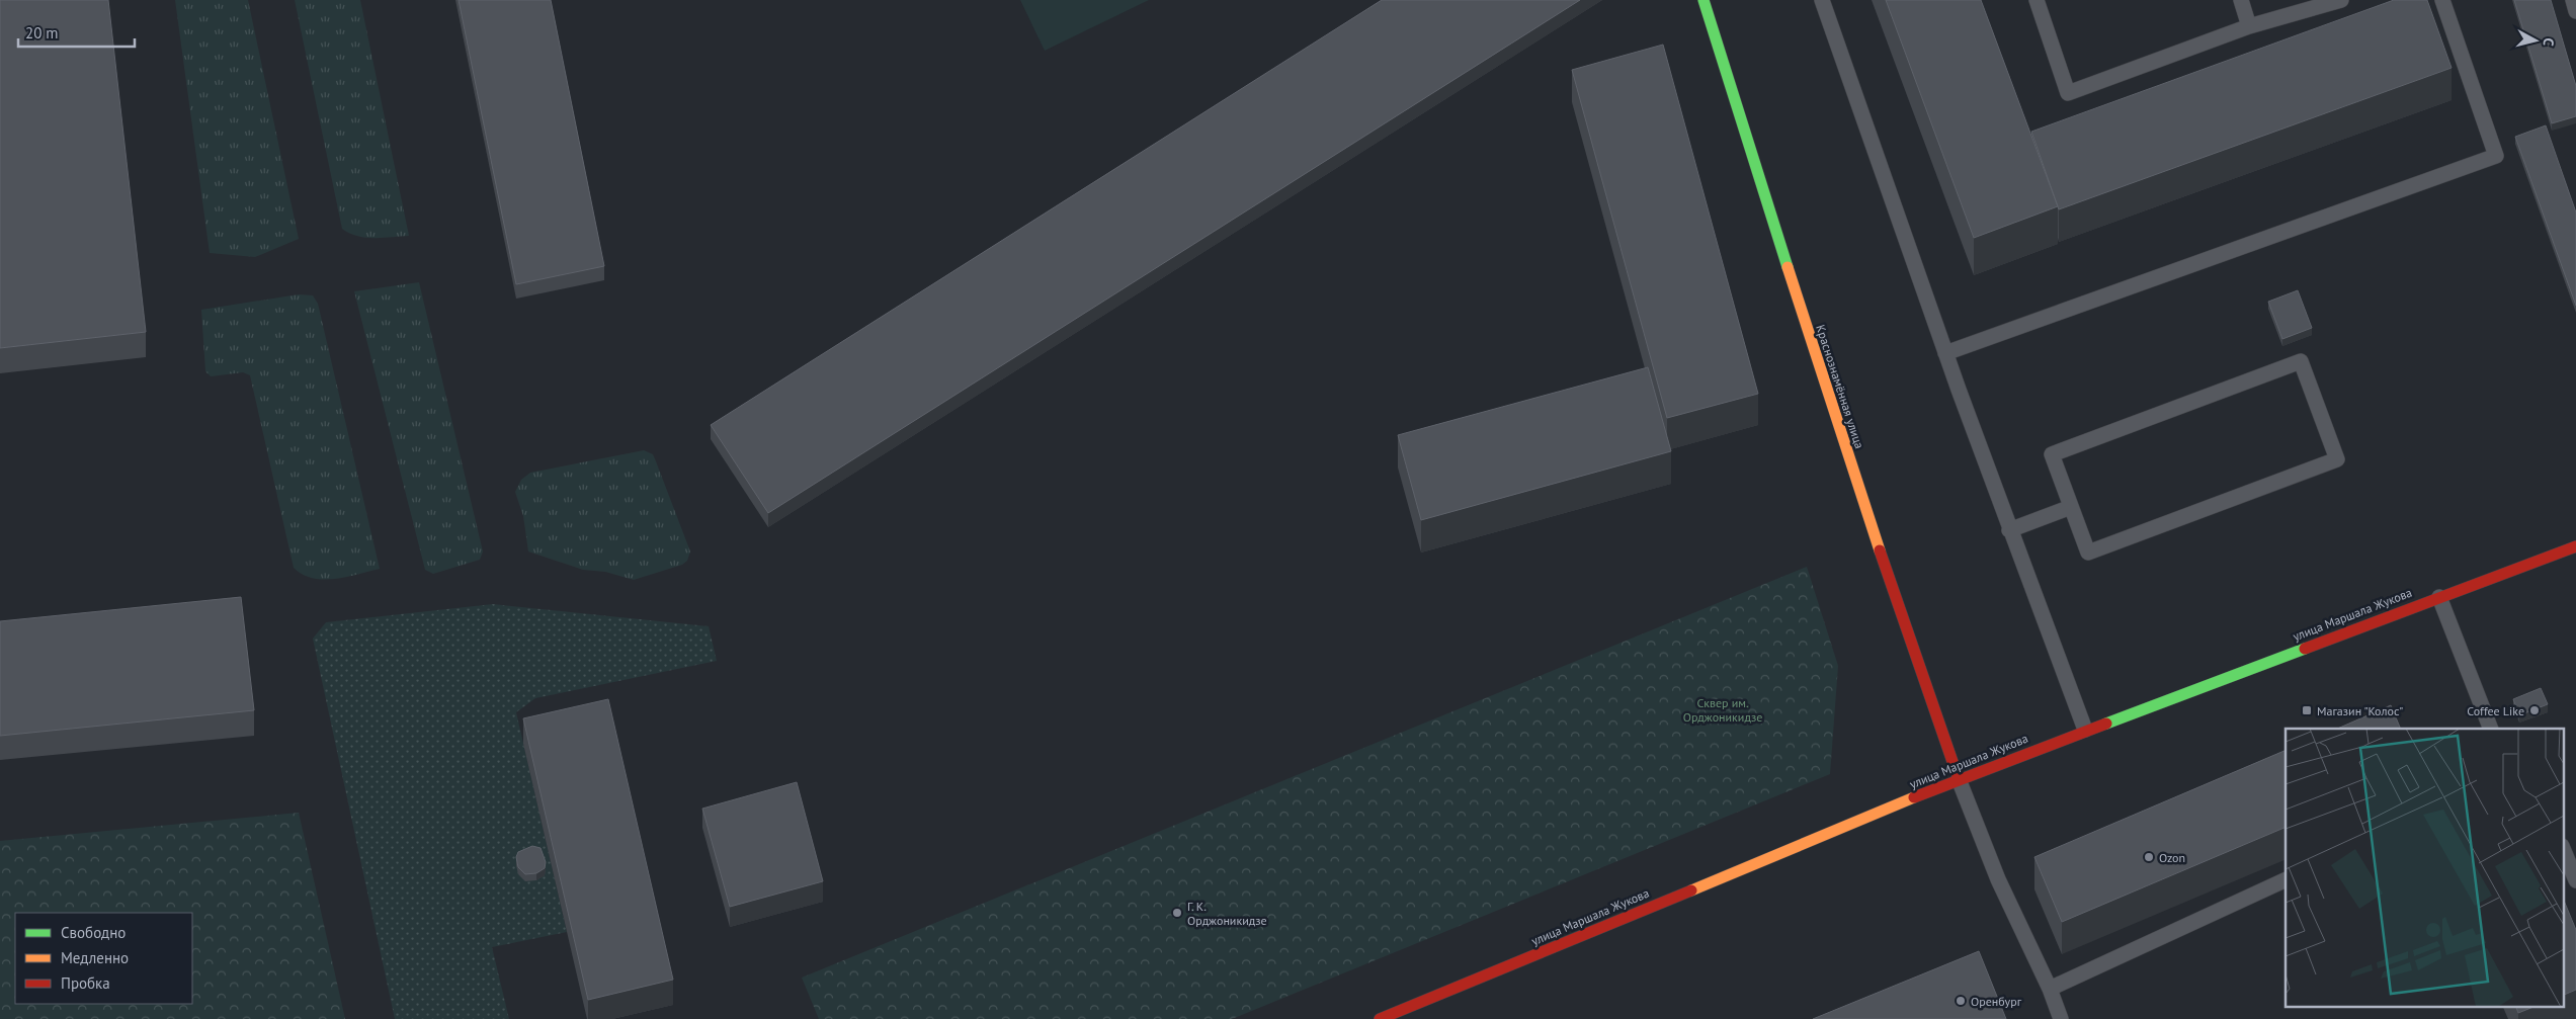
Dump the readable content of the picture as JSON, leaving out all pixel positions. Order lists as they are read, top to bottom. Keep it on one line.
{"streets":{"main road":["Краснознамённая улица","улица Маршала Жукова"]},"crossings":[["Краснознамённая улица","улица Маршала Жукова"]],"parks":["Сквер им. Орджоникидзе"],"places":{"transit":["Магазин \"Колос\""],"other":["Coffee Like","Ozon","Г. К. Орджоникидзе","Оренбург"]},"legend":["Свободно","Медленно","Пробка"],"scale_bar":"20 m","north":"right"}
